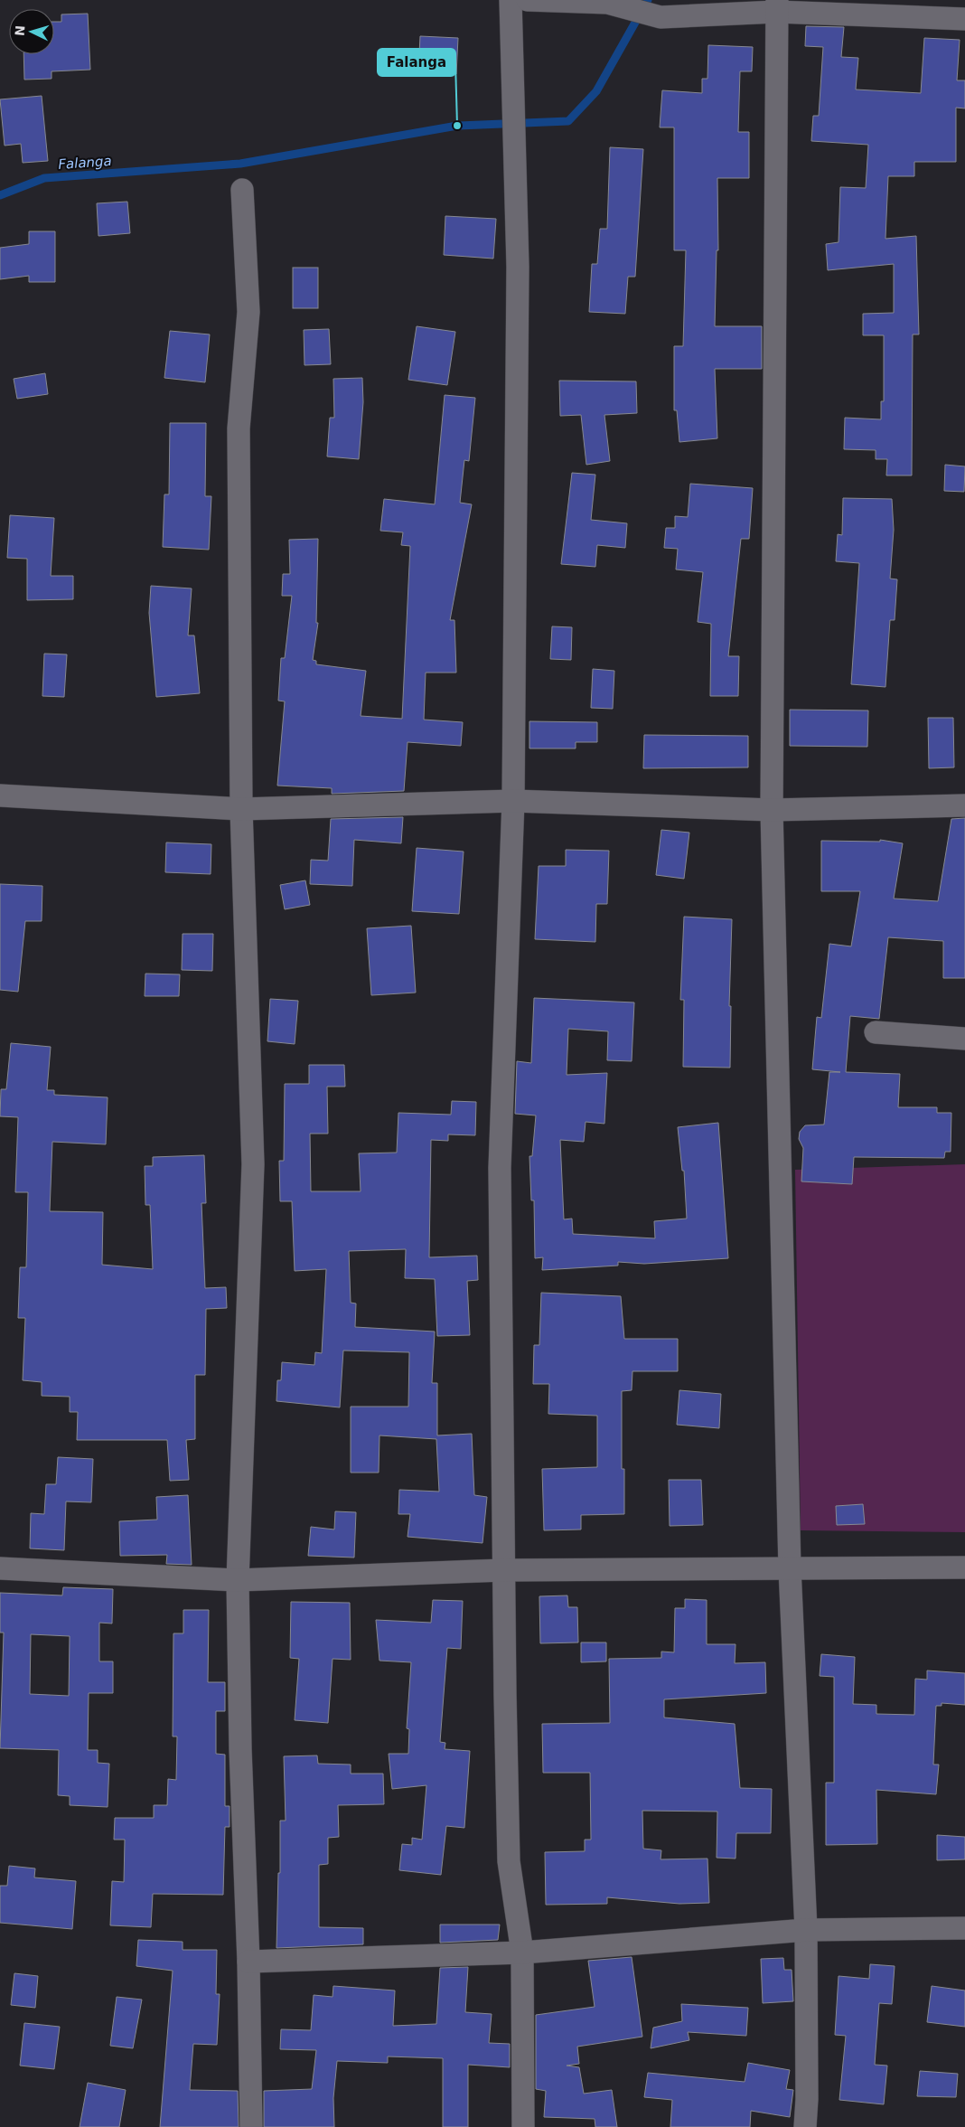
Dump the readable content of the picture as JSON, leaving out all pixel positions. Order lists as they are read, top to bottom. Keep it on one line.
{"water":["Falanga"],"places":["Falanga"],"north":"left"}
